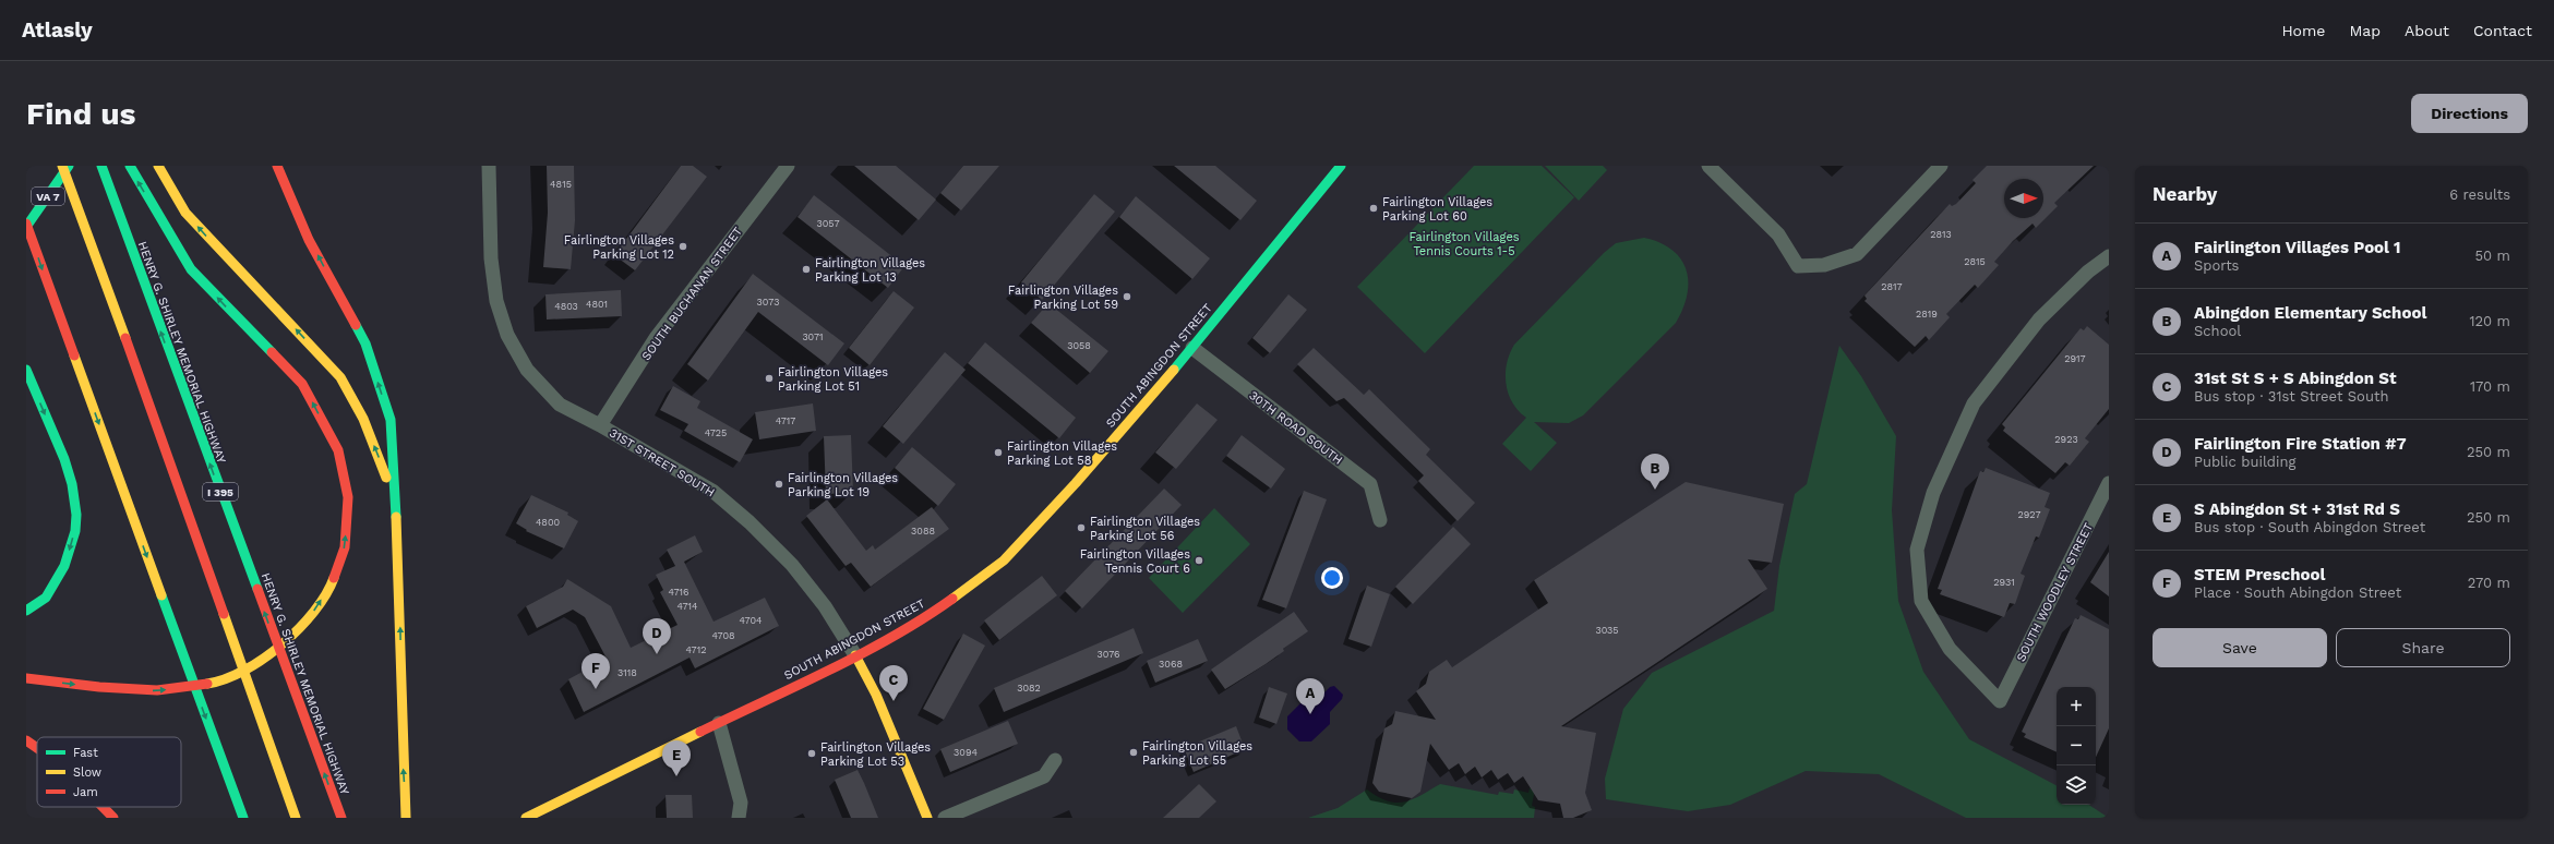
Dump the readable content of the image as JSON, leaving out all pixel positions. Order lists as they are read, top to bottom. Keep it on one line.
{"streets":{"main road":["VA 7","HENRY G. SHIRLEY MEMORIAL HIGHWAY","SOUTH ABINGDON STREET","31ST STREET SOUTH","I 395"],"street":["SOUTH BUCHANAN STREET","30TH ROAD SOUTH","SOUTH WOODLEY STREET"]},"crossings":[["SOUTH BUCHANAN STREET","31ST STREET SOUTH"],["SOUTH ABINGDON STREET","30TH ROAD SOUTH"],["SOUTH ABINGDON STREET","31ST STREET SOUTH"]],"parks":["Fairlington Villages Tennis Courts 1-5"],"places":["Fairlington Villages Parking Lot 60","Fairlington Villages Parking Lot 12","Fairlington Villages Parking Lot 13","Fairlington Villages Parking Lot 59","Fairlington Villages Parking Lot 51","Fairlington Villages Parking Lot 58","Fairlington Villages Parking Lot 19","Fairlington Villages Parking Lot 56","Fairlington Villages Tennis Court 6","Fairlington Villages Parking Lot 55","Fairlington Villages Parking Lot 53"],"house_numbers":["4815","3057","2813","2815","2817","3073","4801","4803","2819","3071","3058","2917","4717","4725","2923","2927","4800","3088","2931","4716","4714","4704","3035","4708","4712","3076","3068","3118","3082","3094"],"legend":["Fast","Slow","Jam"],"north":"right","page":{"header":"Atlasly","nav":["Home","Map","About","Contact"],"buttons":["Directions",["Save","Share"]],"title":"Find us","heading":["Nearby","6 results"],"list":[{"mark":"A","name":"Fairlington Villages Pool 1","note":"Sports","value":"50 m"},{"mark":"B","name":"Abingdon Elementary School","note":"School","value":"120 m"},{"mark":"C","name":"31st St S + S Abingdon St","note":"Bus stop · 31st Street South","value":"170 m"},{"mark":"D","name":"Fairlington Fire Station #7","note":"Public building","value":"250 m"},{"mark":"E","name":"S Abingdon St + 31st Rd S","note":"Bus stop · South Abingdon Street","value":"250 m"},{"mark":"F","name":"STEM Preschool","note":"Place · South Abingdon Street","value":"270 m"}],"pins":["B","D","F","C","A","E"],"map_buttons":["+","−"]}}
